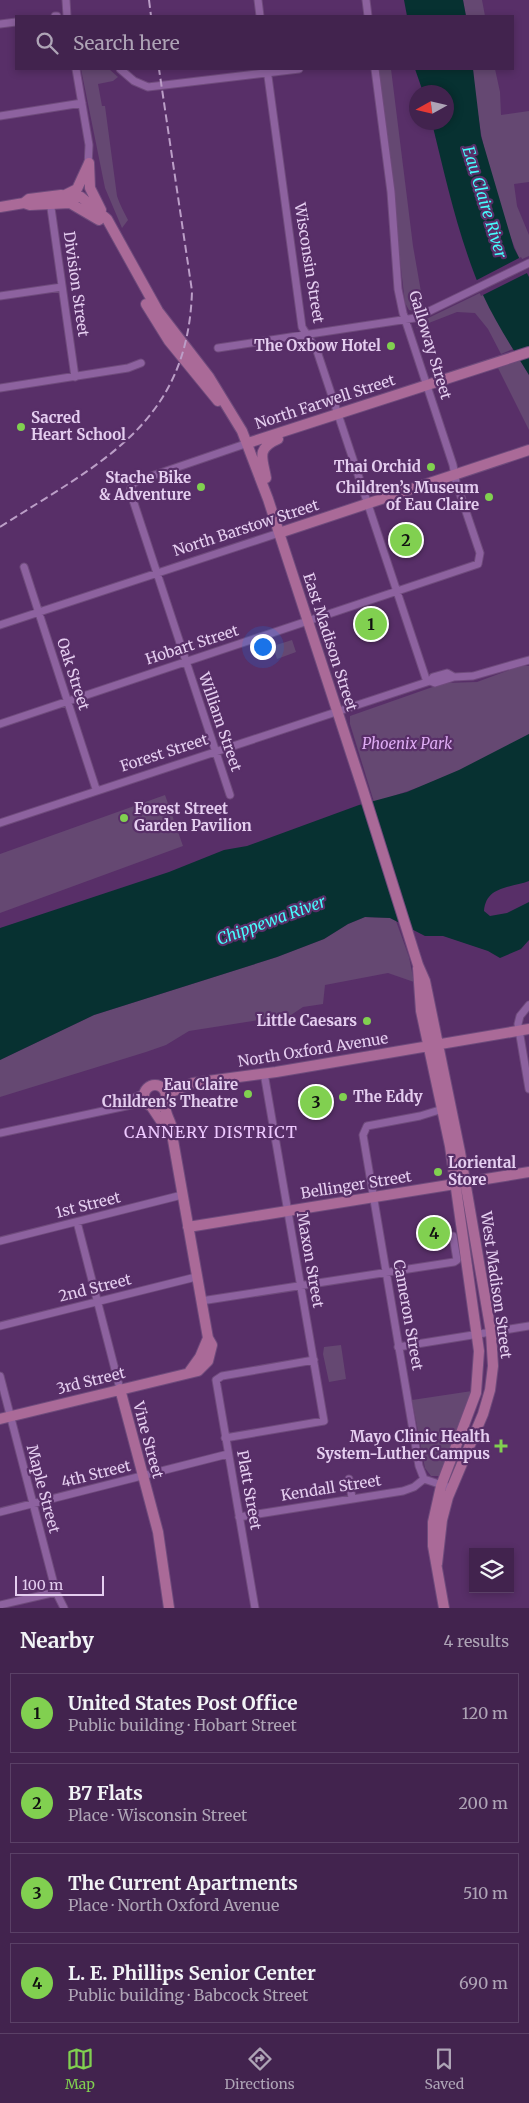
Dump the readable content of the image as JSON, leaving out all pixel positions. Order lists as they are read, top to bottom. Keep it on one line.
{"streets":{"main road":["North Farwell Street","North Barstow Street","East Madison Street","North Oxford Avenue","Bellinger Street","West Madison Street","3rd Street","Vine Street"],"street":["Wisconsin Street","Division Street","Galloway Street","Hobart Street","Oak Street","William Street","Forest Street","1st Street","Maxon Street","2nd Street","Cameron Street","4th Street","Kendall Street","Maple Street","Platt Street"]},"crossings":[["Wisconsin Street","North Farwell Street"],["Wisconsin Street","North Barstow Street"],["Wisconsin Street","Hobart Street"],["Wisconsin Street","Forest Street"],["Galloway Street","North Farwell Street"],["Galloway Street","North Barstow Street"],["Galloway Street","Hobart Street"],["North Farwell Street","East Madison Street"],["North Farwell Street","William Street"],["North Barstow Street","East Madison Street"],["North Barstow Street","Oak Street"],["North Barstow Street","William Street"],["East Madison Street","Hobart Street"],["East Madison Street","Forest Street"],["East Madison Street","West Madison Street"],["Hobart Street","Oak Street"],["Hobart Street","William Street"],["Oak Street","Forest Street"],["William Street","Forest Street"],["North Oxford Avenue","Maxon Street"],["North Oxford Avenue","West Madison Street"],["Bellinger Street","Maxon Street"],["Bellinger Street","West Madison Street"],["Bellinger Street","Cameron Street"],["1st Street","Vine Street"],["Maxon Street","Platt Street"],["West Madison Street","Cameron Street"],["2nd Street","Vine Street"],["Cameron Street","Kendall Street"],["3rd Street","Vine Street"],["3rd Street","Maple Street"],["Vine Street","4th Street"],["4th Street","Maple Street"],["4th Street","Platt Street"],["Kendall Street","Platt Street"]],"districts":["CANNERY DISTRICT"],"water":["Eau Claire River","Chippewa River"],"parks":["Phoenix Park"],"places":{"other":["The Oxbow Hotel","Sacred Heart School","Thai Orchid","Stache Bike & Adventure","Children’s Museum of Eau Claire","Forest Street Garden Pavilion","Little Caesars","Eau Claire Children's Theatre","The Eddy","Loriental Store"],"health":["Mayo Clinic Health System-Luther Campus"]},"scale_bar":"100 m","north":"left","page":{"search":"Search here","pins":["2","1","3","4"],"scale":"100 m","heading":["Nearby","4 results"],"list":[{"mark":"1","name":"United States Post Office","note":"Public building · Hobart Street","value":"120 m"},{"mark":"2","name":"B7 Flats","note":"Place · Wisconsin Street","value":"200 m"},{"mark":"3","name":"The Current Apartments","note":"Place · North Oxford Avenue","value":"510 m"},{"mark":"4","name":"L. E. Phillips Senior Center","note":"Public building · Babcock Street","value":"690 m"}],"nav":["Map","Directions","Saved"]}}
